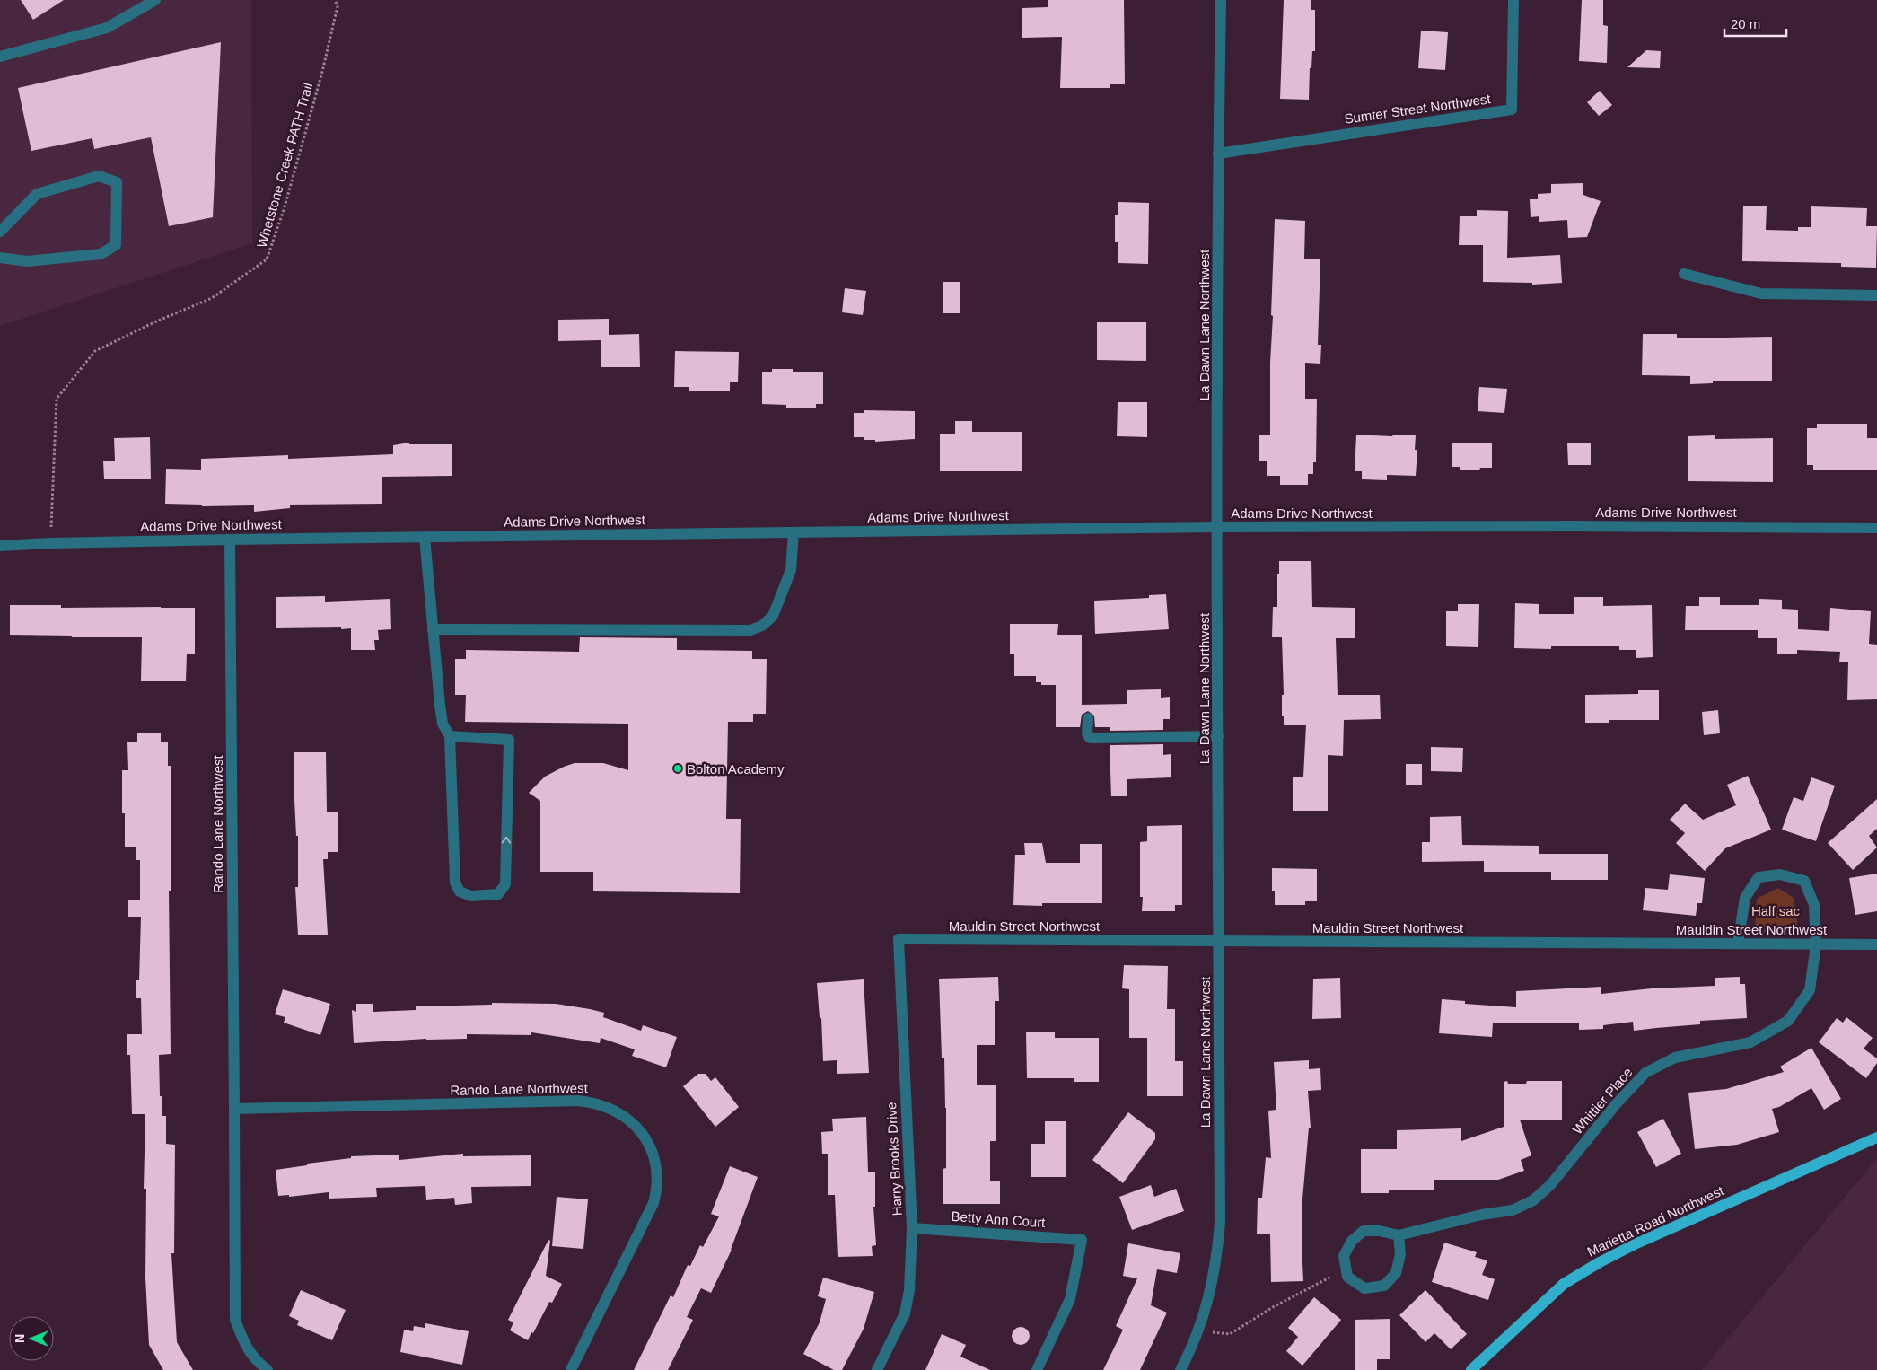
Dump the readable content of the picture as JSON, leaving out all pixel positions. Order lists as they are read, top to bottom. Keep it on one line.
{"streets":{"main road":["Marietta Road Northwest"],"street":["Sumter Street Northwest","La Dawn Lane Northwest","Adams Drive Northwest","Rando Lane Northwest","Mauldin Street Northwest","Whittier Place","Harry Brooks Drive","Betty Ann Court"],"path":["Whetstone Creek PATH Trail"]},"crossings":[["Sumter Street Northwest","La Dawn Lane Northwest"],["Whetstone Creek PATH Trail","Adams Drive Northwest"],["La Dawn Lane Northwest","Adams Drive Northwest"],["La Dawn Lane Northwest","Mauldin Street Northwest"],["Adams Drive Northwest","Rando Lane Northwest"],["Mauldin Street Northwest","Whittier Place"],["Mauldin Street Northwest","Harry Brooks Drive"],["Harry Brooks Drive","Betty Ann Court"]],"parks":["Half sac"],"places":["Bolton Academy"],"scale_bar":"20 m","north":"left"}
